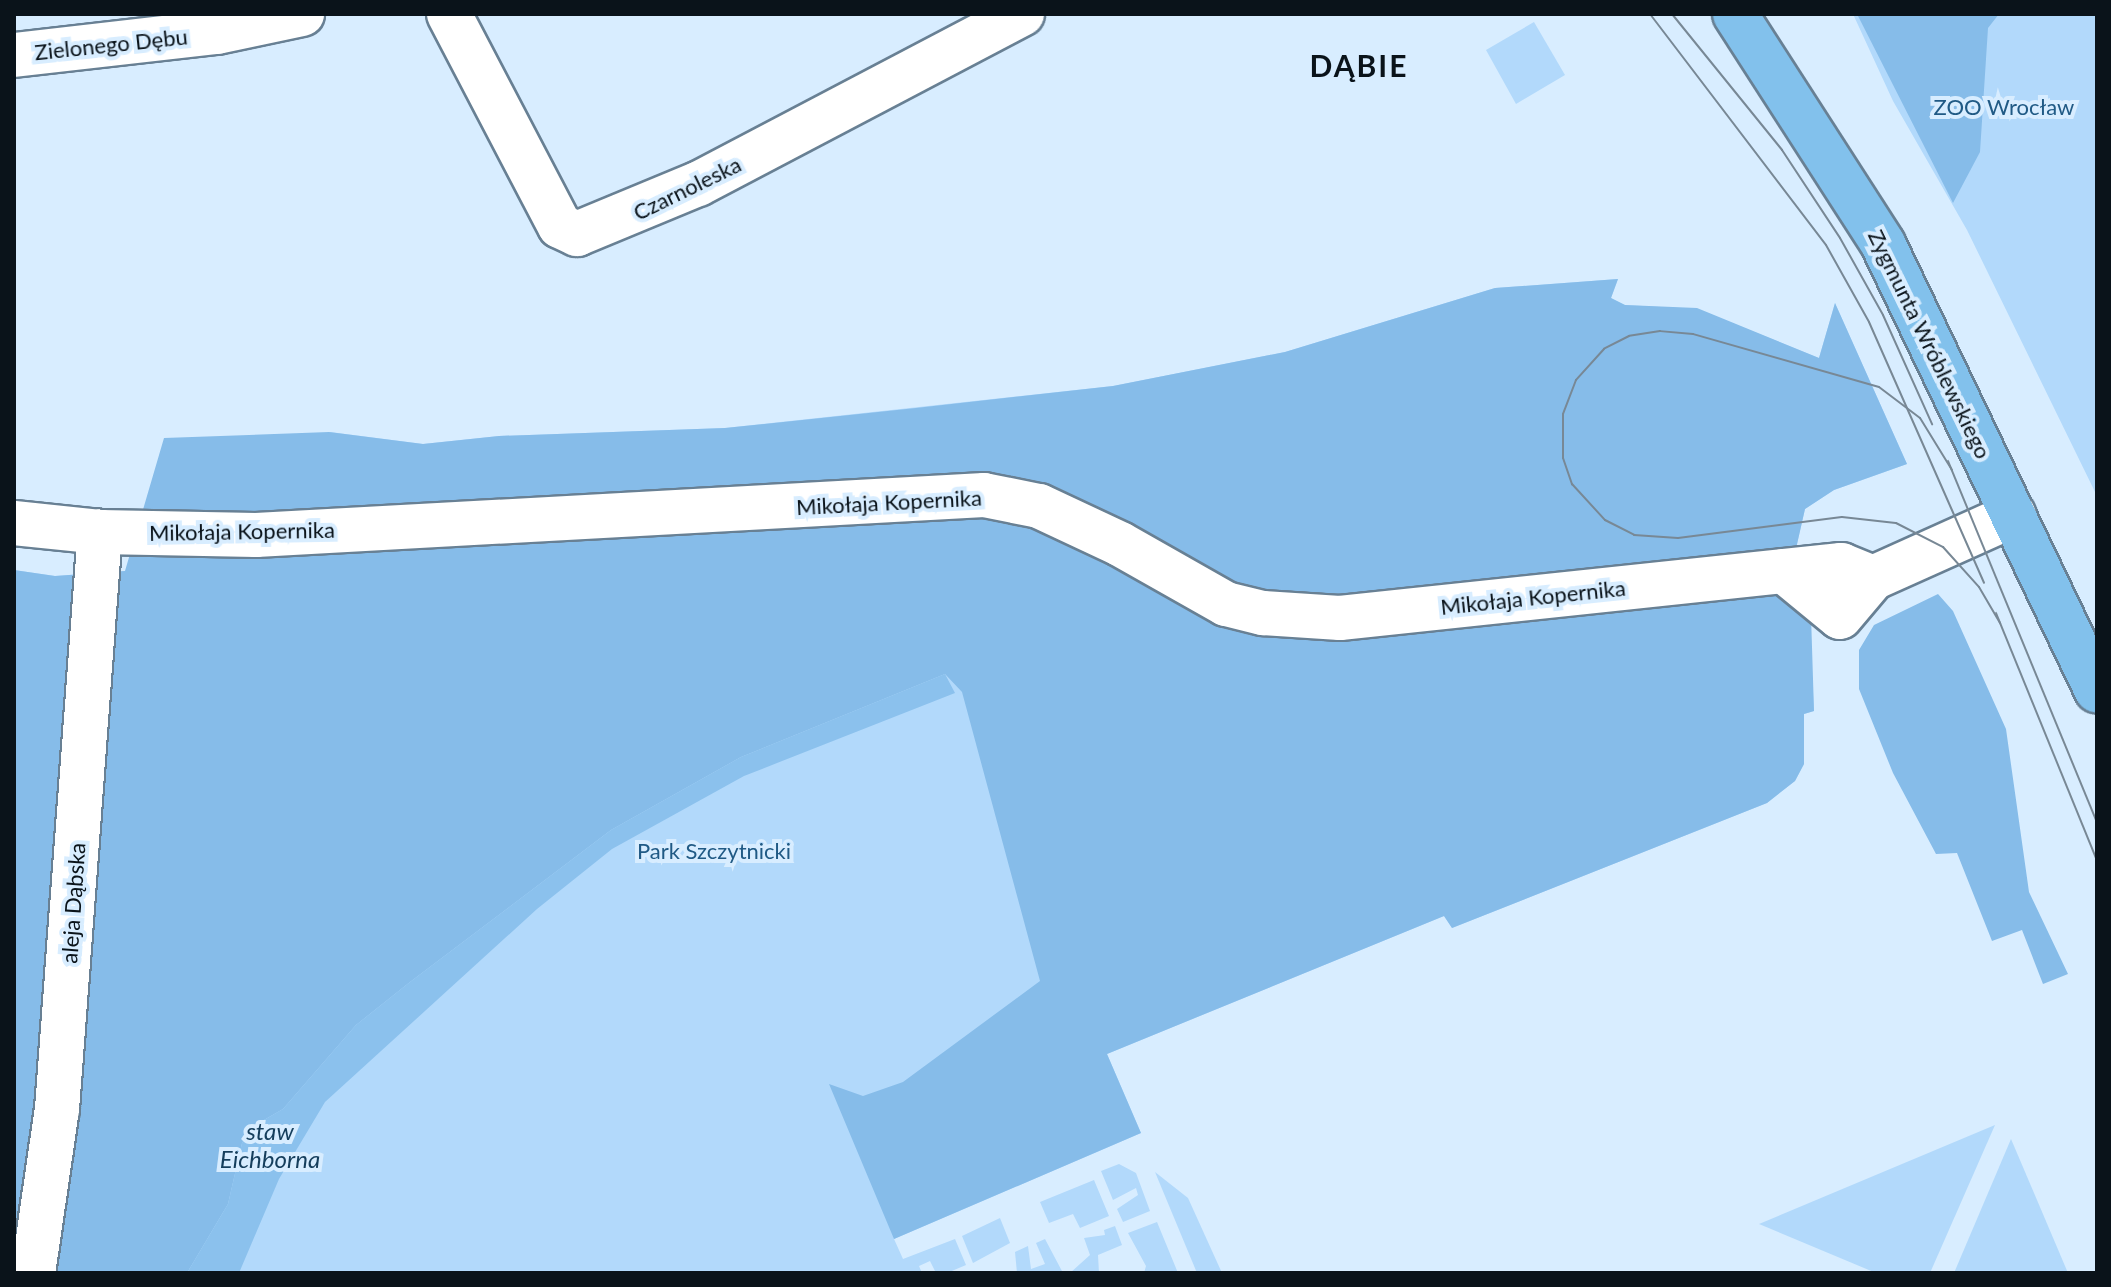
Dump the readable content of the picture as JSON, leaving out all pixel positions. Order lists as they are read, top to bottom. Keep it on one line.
{"streets":{"main road":["Zygmunta Wróblewskiego"],"street":["Zielonego Dębu","Czarnoleska","Mikołaja Kopernika","aleja Dąbska"]},"crossings":[["Mikołaja Kopernika","aleja Dąbska"]],"districts":["DĄBIE"],"water":["staw Eichborna"],"parks":["ZOO Wrocław","Park Szczytnicki"]}
